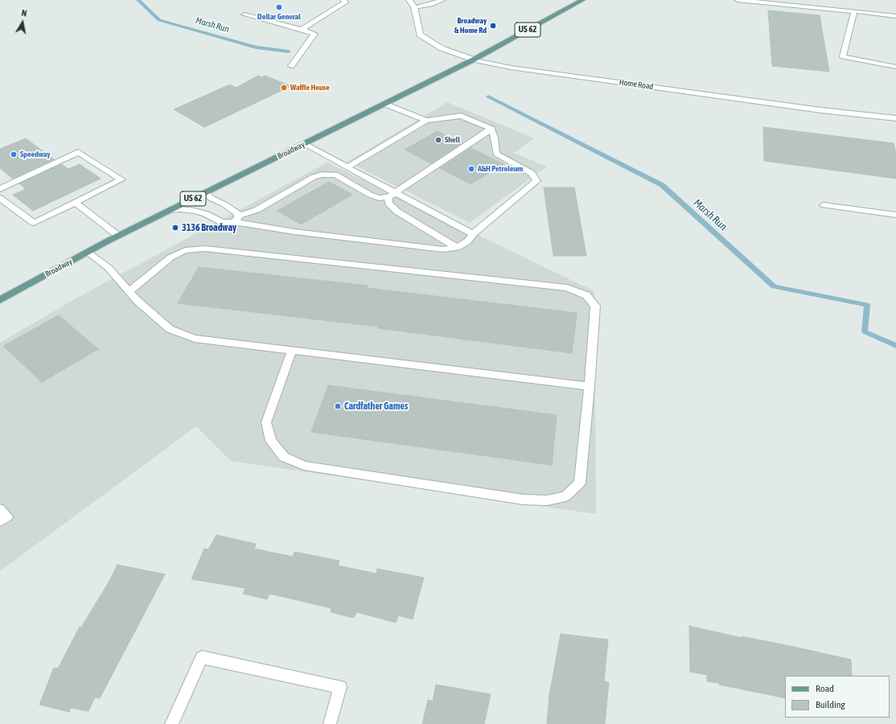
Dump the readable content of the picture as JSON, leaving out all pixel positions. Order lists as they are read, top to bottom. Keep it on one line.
{"streets":{"main road":["US 62","Broadway"],"street":["Home Road"]},"crossings":[["Home Road","Broadway"]],"water":["Marsh Run"],"places":["Dollar General","Broadway & Home Rd","Waffle House","Shell","Speedway","A&H Petroleum","3136 Broadway","Cardfather Games"],"legend":["Road","Building"],"north":"top"}
